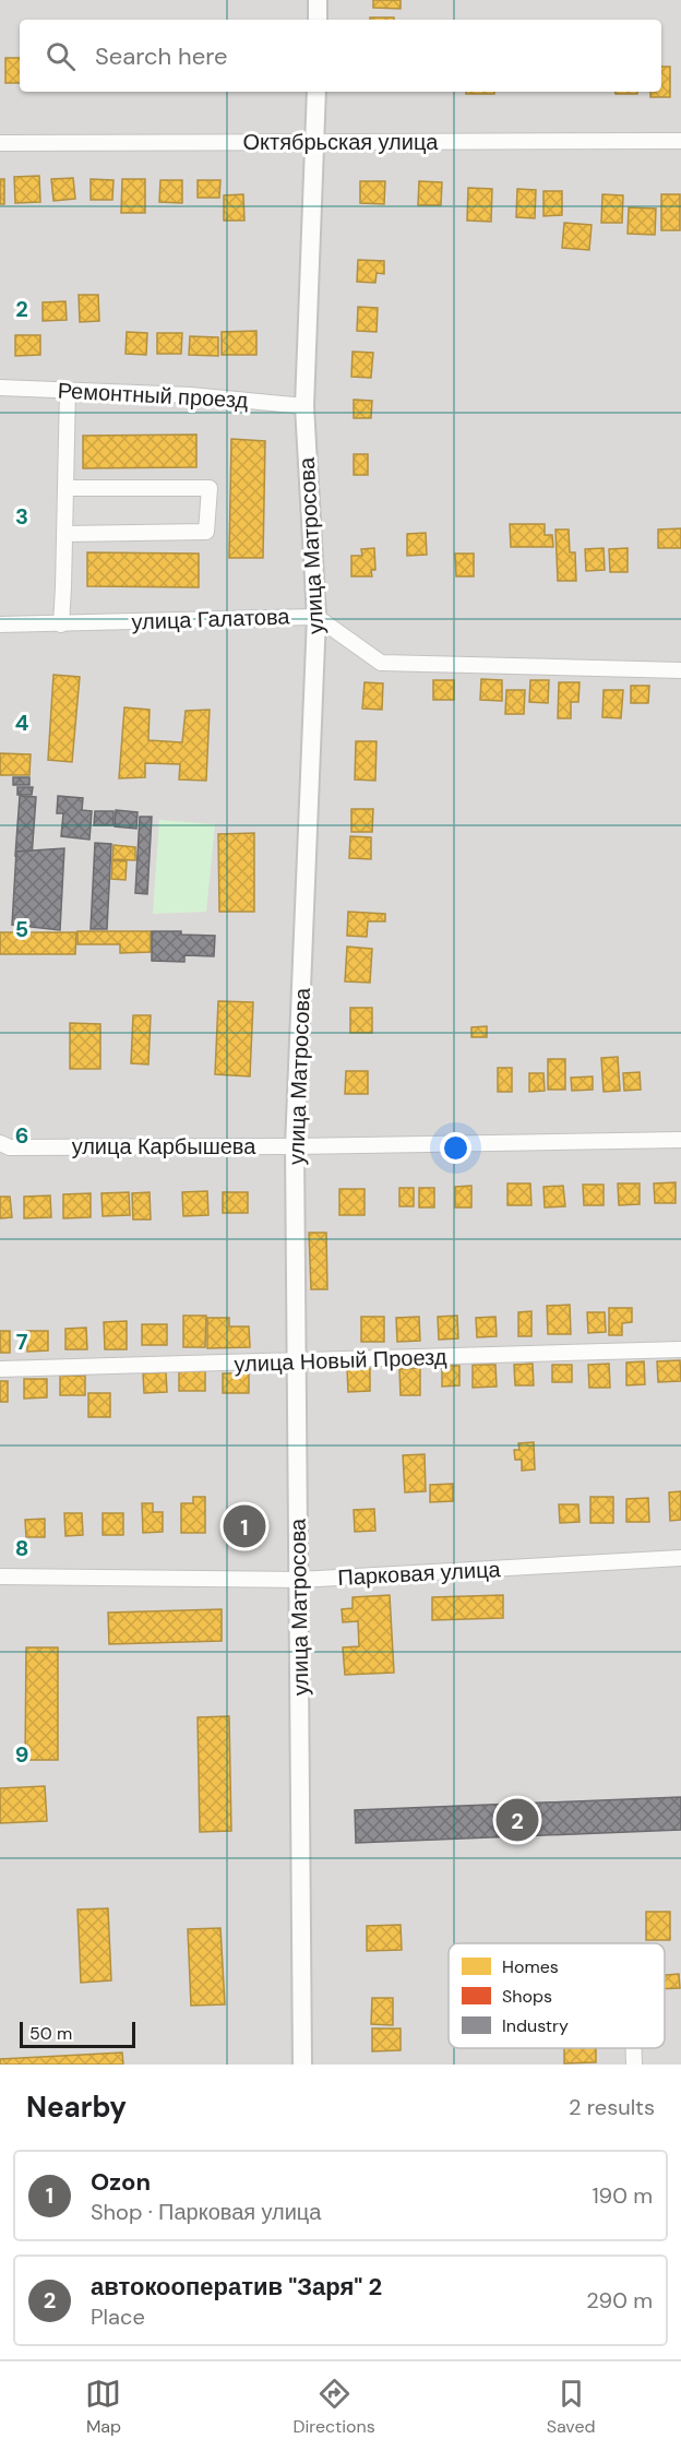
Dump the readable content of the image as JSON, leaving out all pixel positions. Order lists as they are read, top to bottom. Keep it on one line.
{"streets":{"street":["Октябрьская улица","Ремонтный проезд","улица Матросова","улица Галатова","улица Карбышева","улица Новый Проезд","Парковая улица"]},"crossings":[["Октябрьская улица","улица Матросова"],["Ремонтный проезд","улица Матросова"],["улица Матросова","улица Галатова"],["улица Матросова","улица Карбышева"],["улица Матросова","улица Новый Проезд"],["улица Матросова","Парковая улица"]],"legend":["Homes","Shops","Industry"],"scale_bar":"50 m","page":{"search":"Search here","pins":["1","2"],"scale":"50 m","heading":["Nearby","2 results"],"list":[{"mark":"1","name":"Ozon","note":"Shop · Парковая улица","value":"190 m"},{"mark":"2","name":"автокооператив \"Заря\" 2","note":"Place","value":"290 m"}],"nav":["Map","Directions","Saved"]},"grid":{"rows":["2","3","4","5","6","7","8","9"]}}
